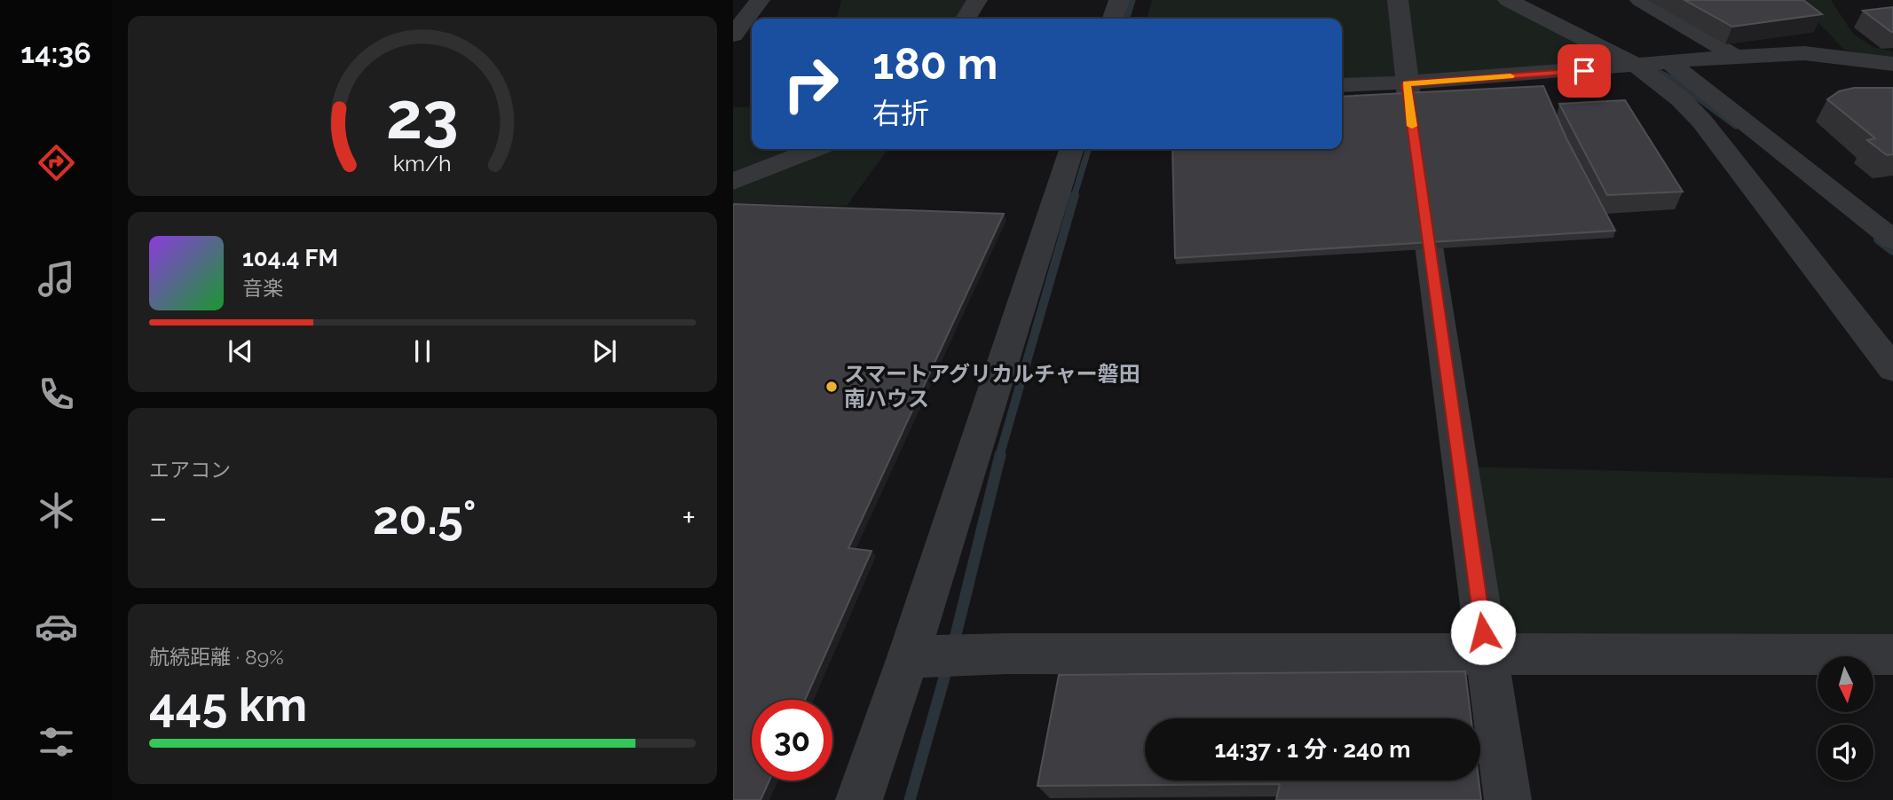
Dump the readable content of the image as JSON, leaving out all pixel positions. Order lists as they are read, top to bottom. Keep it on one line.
{"places":["スマートアグリカルチャー磐田 南ハウス"],"north":"bottom","page":{"tabs":"14:36","turn":["180 m","右折"],"song":["104.4 FM","音楽"],"tile":["エアコン",["航続距離 · 89%","445 km"]],"heat":["−","20.5°","+"],"limit":"30","trip":"14:37 · 1 分 · 240 m","gauge":["23","km/h"]}}
